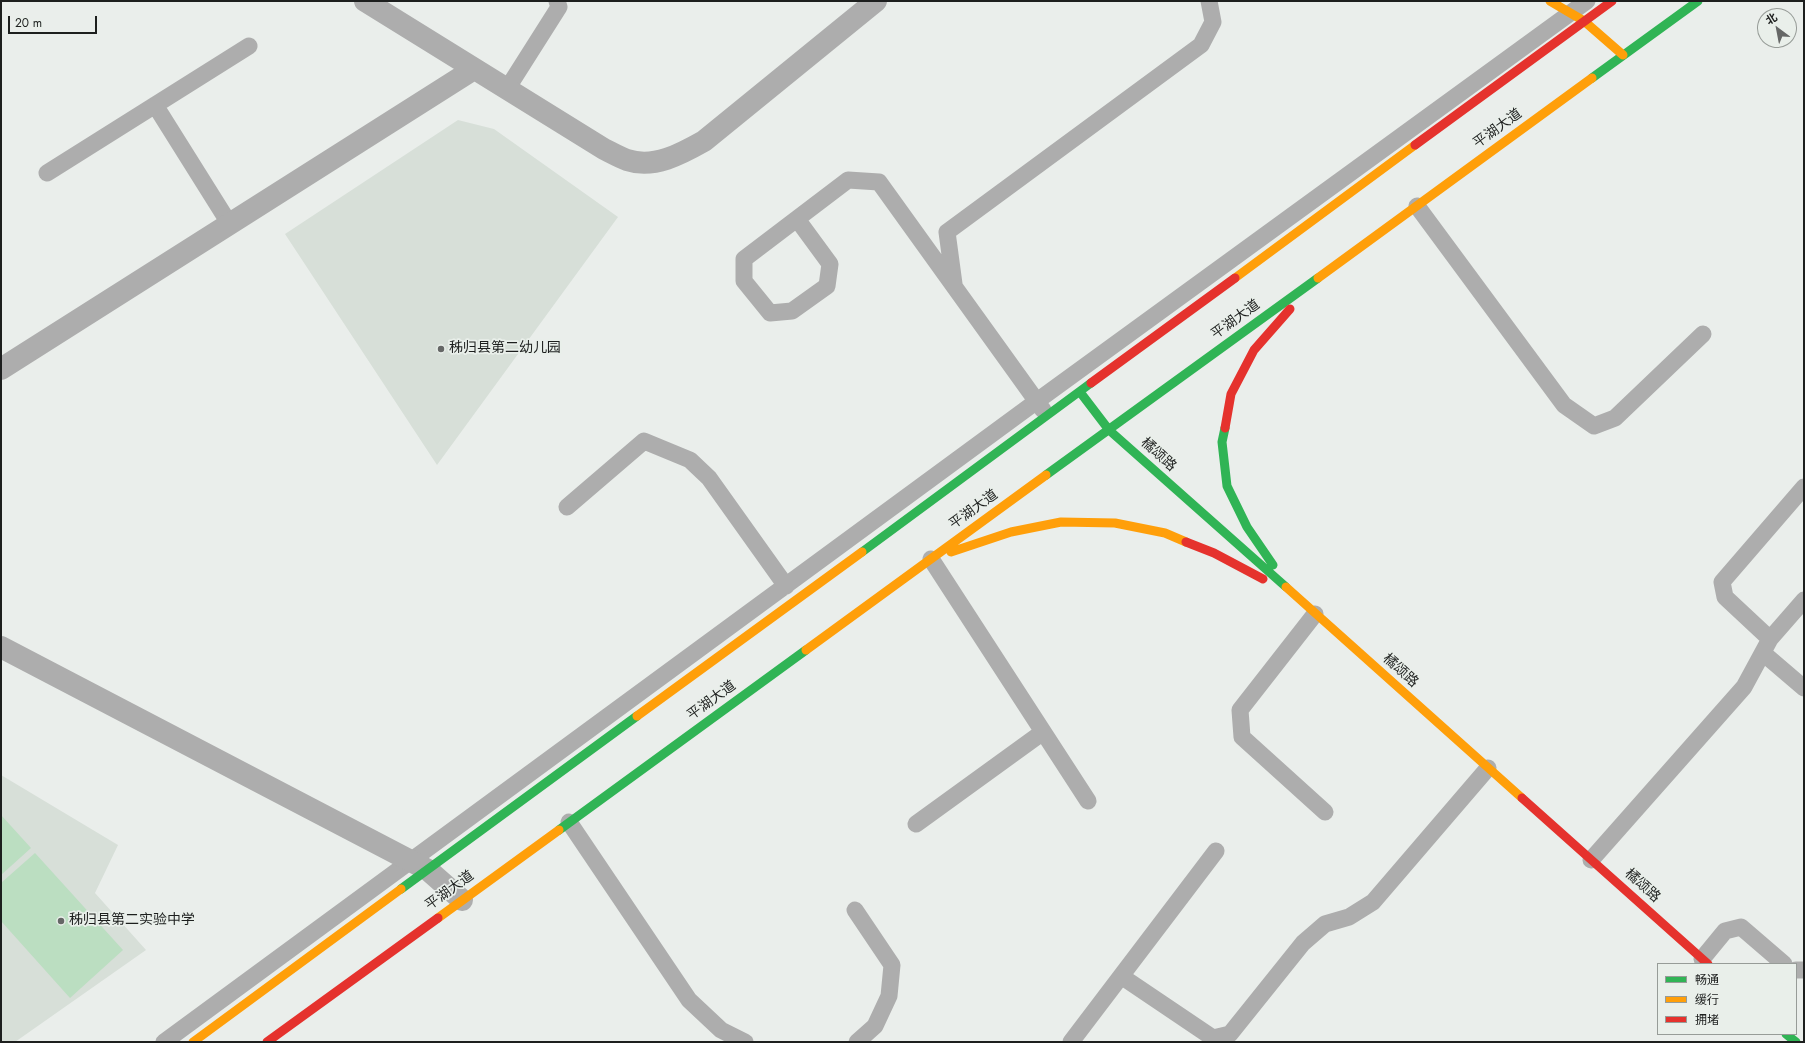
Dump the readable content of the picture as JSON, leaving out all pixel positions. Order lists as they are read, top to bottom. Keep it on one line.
{"streets":{"main road":["平湖大道","橘颂路"]},"crossings":[["平湖大道","橘颂路"]],"places":["秭归县第二幼儿园","秭归县第二实验中学"],"legend":["畅通","缓行","拥堵"],"scale_bar":"20 m","north":"top left"}
